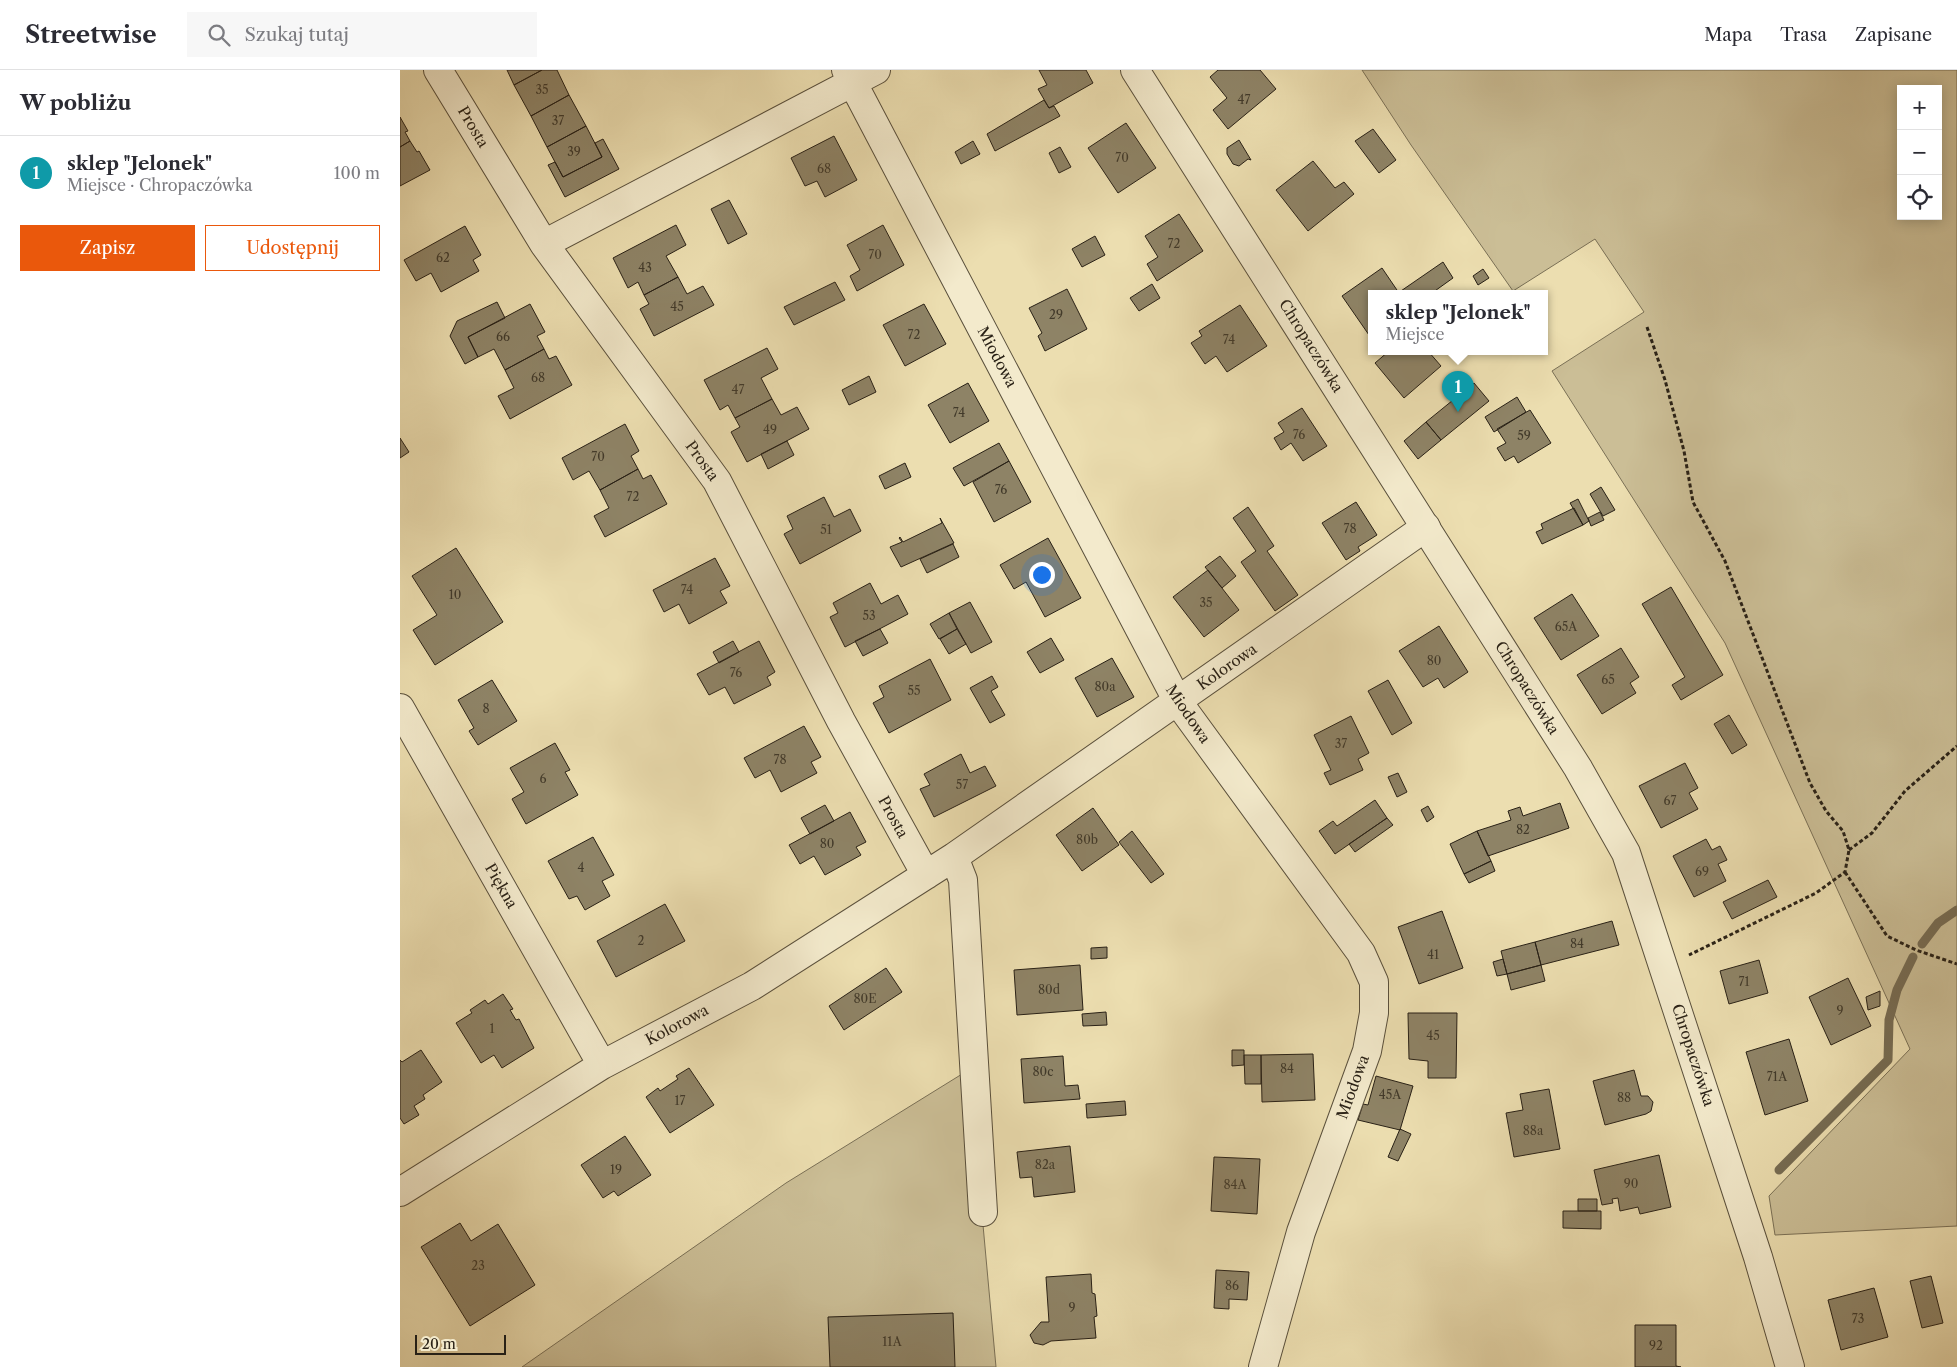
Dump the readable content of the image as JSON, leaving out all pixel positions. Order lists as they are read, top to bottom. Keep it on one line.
{"streets":{"street":["Prosta","Chropaczówka","Miodowa","Kolorowa","Piękna"]},"crossings":[["Prosta","Kolorowa"],["Chropaczówka","Kolorowa"],["Miodowa","Kolorowa"],["Kolorowa","Piękna"]],"house_numbers":["35","47","37","39","70","68","72","70","62","43","45","29","72","66","74","68","47","74","49","76","59","70","76","72","78","51","74","10","35","53","65A","80","76","65","80a","55","8","37","78","6","57","67","82","80b","80","4","69","2","84","41","71","80d","80E","9","1","45","84","80c","71A","45A","88","17","88a","82a","19","90","84A","23","86","9","73","11A","92"],"scale_bar":"20 m","page":{"header":"Streetwise","search":"Szukaj tutaj","nav":["Mapa","Trasa","Zapisane"],"heading":"W pobliżu","map_buttons":["+","−"],"list":[{"mark":"1","name":"sklep \"Jelonek\"","note":"Miejsce · Chropaczówka","value":"100 m"}],"buttons":["Zapisz","Udostępnij"],"popup":["sklep \"Jelonek\"","Miejsce"],"pins":"1","scale":"20 m"}}
